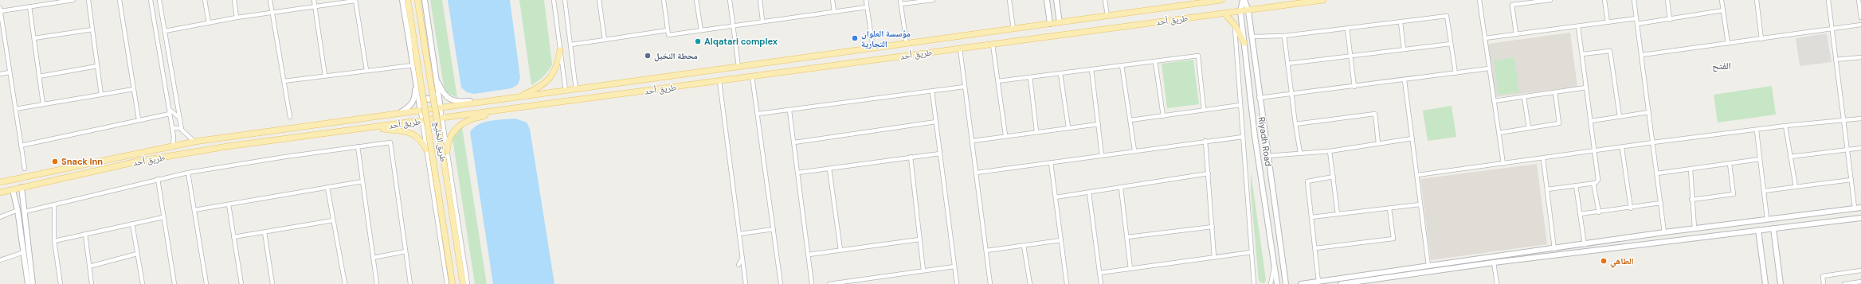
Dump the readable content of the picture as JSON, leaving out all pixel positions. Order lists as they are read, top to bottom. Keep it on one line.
{"streets":{"main road":["طريق أحد","طريق الخليج"],"street":["Riyadh Road"]},"crossings":[["طريق أحد","Riyadh Road"]],"districts":["الفتح"],"places":["مؤسسة العلوان التجارية","Alqatari complex","محطة النخيل","Snack Inn","الطاهي"]}
